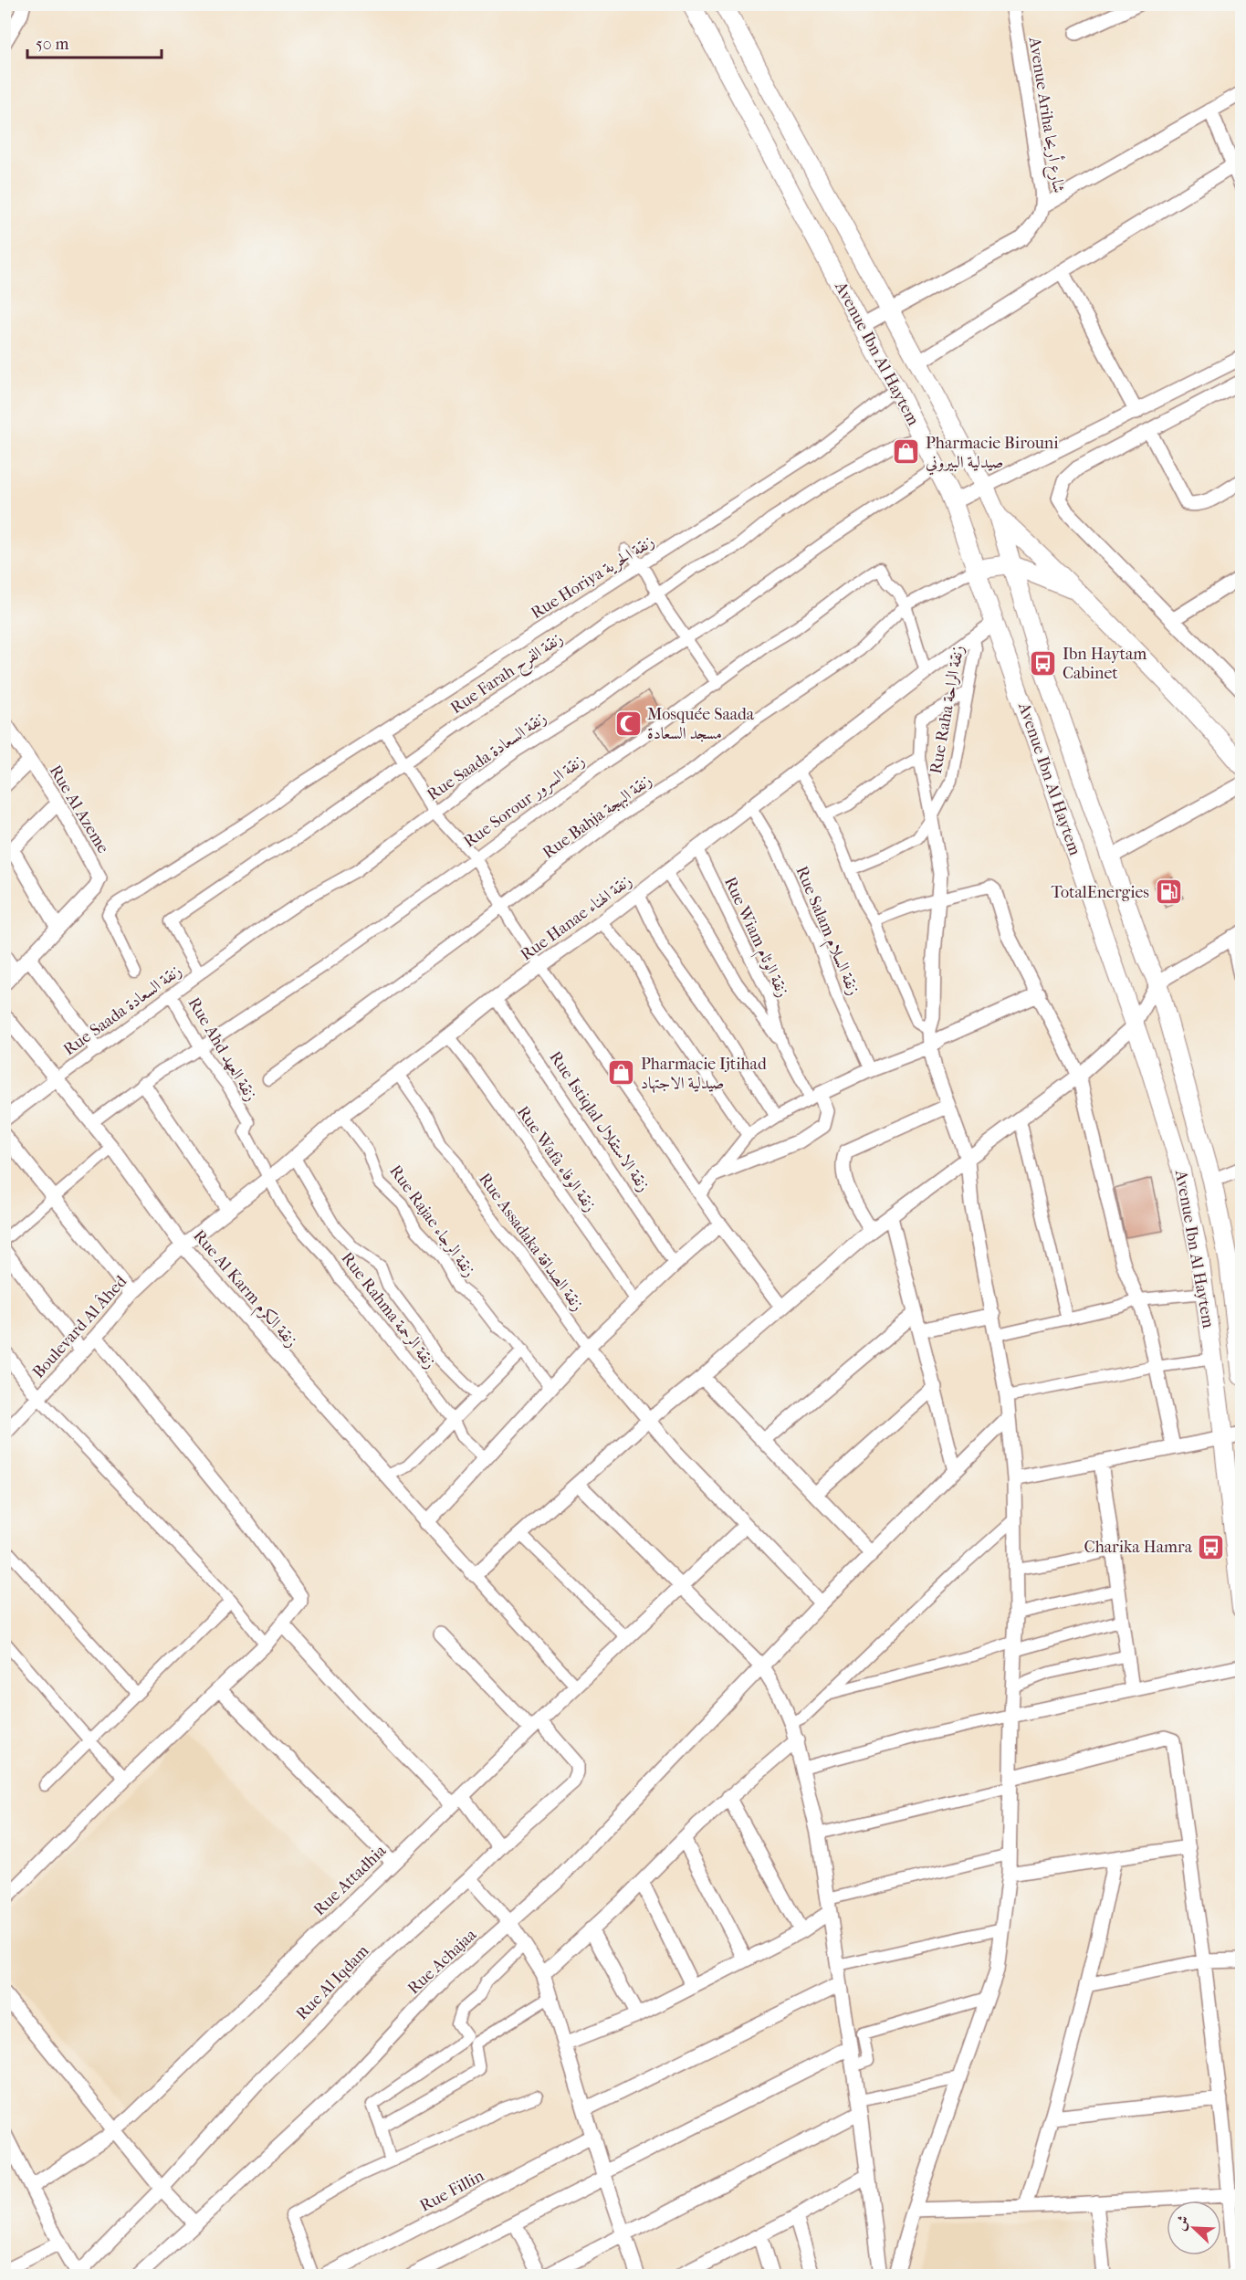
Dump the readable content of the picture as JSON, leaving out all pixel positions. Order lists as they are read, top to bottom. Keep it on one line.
{"streets":{"street":["Avenue Ariha شارع أريحا","Avenue Ibn Al Haytem","Rue Horiya زنقة الحرية","Rue Farah زنقة الفرح","Rue Raha زنقة الراحة","Rue Saada زنقة السعادة","Rue Sorour زنقة السرور","Rue Al Azeme","Rue Bahja زنقة البهجة","Rue Hanae زنقة الهناء","Rue Salam زنقة السلام","Rue Wiam زنقة الوئام","Rue Ahd زنقة العهد","Rue Istiqlal زنقة الاستقلال","Rue Wafa زنقة الوفاء","Rue Rajae زنقة الرجاء","Rue Assadaka زنقة الصداقة","Rue Al Karm زنقة الكرم","Rue Rahma زنقة الرحمة","Boulevard Al Âhed","Rue Attadhia","Rue Achajaa","Rue Al Iqdam","Rue Fillin"]},"crossings":[["Avenue Ariha شارع أريحا","Avenue Ibn Al Haytem"],["Avenue Ibn Al Haytem","Rue Horiya زنقة الحرية"],["Avenue Ibn Al Haytem","Rue Farah زنقة الفرح"],["Avenue Ibn Al Haytem","Rue Saada زنقة السعادة"],["Avenue Ibn Al Haytem","Rue Bahja زنقة البهجة"],["Avenue Ibn Al Haytem","Rue Hanae زنقة الهناء"],["Rue Farah زنقة الفرح","Rue Saada زنقة السعادة"],["Rue Raha زنقة الراحة","Rue Hanae زنقة الهناء"],["Rue Saada زنقة السعادة","Rue Ahd زنقة العهد"],["Rue Saada زنقة السعادة","Rue Al Karm زنقة الكرم"],["Rue Sorour زنقة السرور","Rue Bahja زنقة البهجة"],["Rue Sorour زنقة السرور","Rue Hanae زنقة الهناء"],["Rue Sorour زنقة السرور","Rue Ahd زنقة العهد"],["Rue Sorour زنقة السرور","Rue Al Karm زنقة الكرم"],["Rue Hanae زنقة الهناء","Rue Salam زنقة السلام"],["Rue Hanae زنقة الهناء","Rue Wiam زنقة الوئام"],["Rue Hanae زنقة الهناء","Rue Ahd زنقة العهد"],["Rue Hanae زنقة الهناء","Rue Istiqlal زنقة الاستقلال"],["Rue Hanae زنقة الهناء","Rue Wafa زنقة الوفاء"],["Rue Hanae زنقة الهناء","Rue Rajae زنقة الرجاء"],["Rue Hanae زنقة الهناء","Rue Assadaka زنقة الصداقة"],["Rue Hanae زنقة الهناء","Rue Al Karm زنقة الكرم"],["Rue Hanae زنقة الهناء","Rue Rahma زنقة الرحمة"],["Rue Hanae زنقة الهناء","Boulevard Al Âhed"],["Rue Ahd زنقة العهد","Rue Rahma زنقة الرحمة"],["Rue Al Karm زنقة الكرم","Boulevard Al Âhed"],["Rue Attadhia","Rue Al Iqdam"]],"places":{"shop":["Pharmacie Birouni صيدلية البيروني","Pharmacie Ijtihad صيدلية الاجتهاد"],"bus stop":["Ibn Haytam Cabinet","Charika Hamra"],"mosque":["Mosquée Saada مسجد السعادة"],"fuel station":["TotalEnergies"]},"scale_bar":"50 m","north":"top left"}
